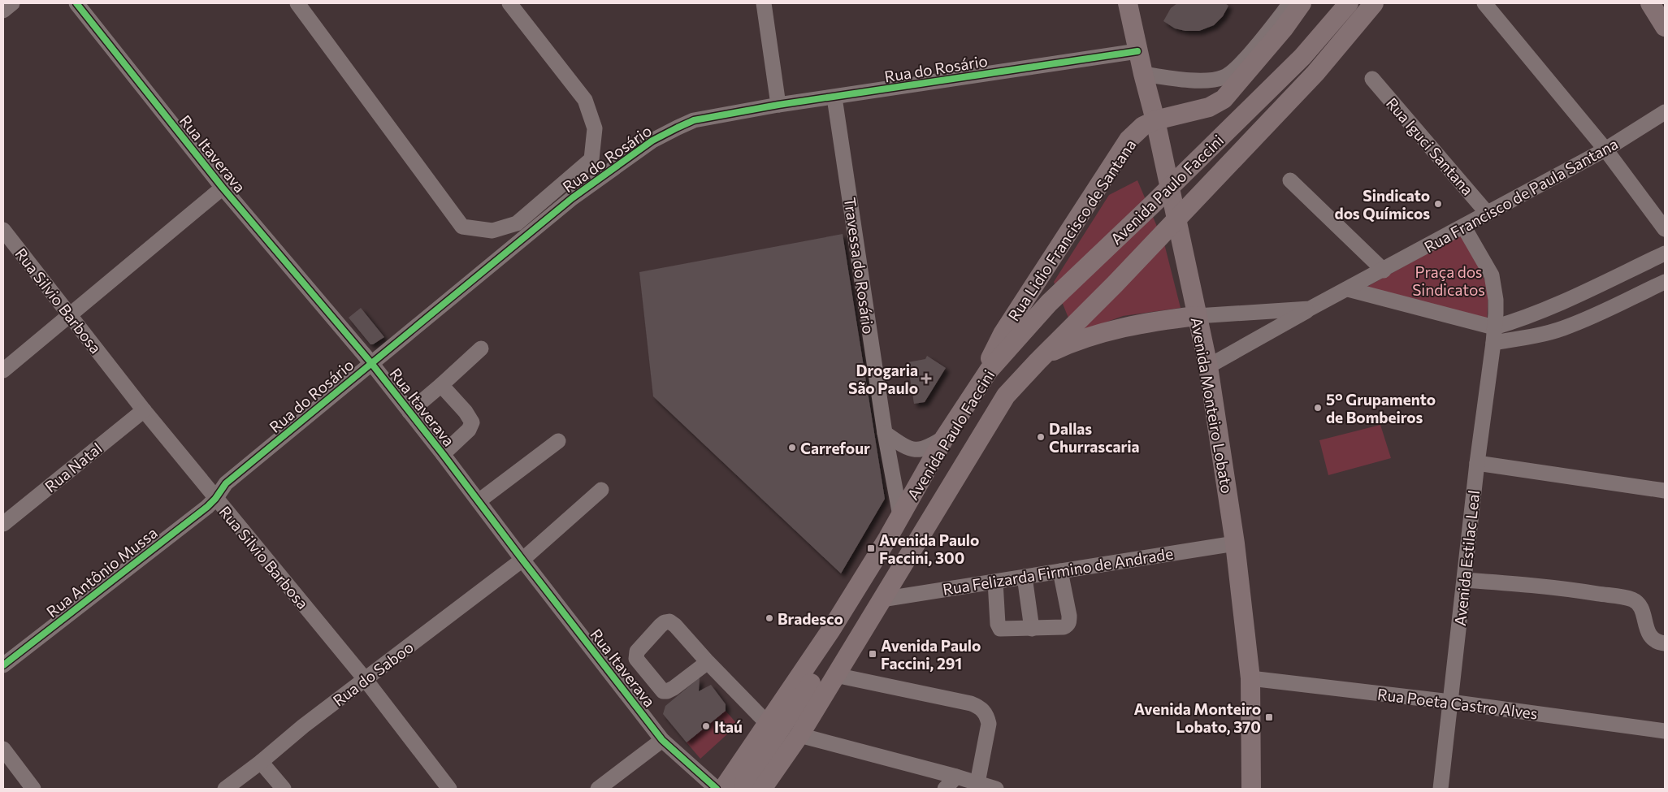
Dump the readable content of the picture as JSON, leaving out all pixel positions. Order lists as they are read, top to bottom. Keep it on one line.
{"streets":{"main road":["Avenida Paulo Faccini","Rua Lidio Francisco de Santana","Avenida Monteiro Lobato"],"street":["Rua do Rosário","Rua Iguci Santana","Rua Itaverava","Rua Francisco de Paula Santana","Travessa do Rosário","Rua Silvio Barbosa","Rua Natal","Avenida Estilac Leal","Rua Felizarda Firmino de Andrade","Rua Antônio Mussa","Rua do Saboo","Rua Poeta Castro Alves"]},"crossings":[["Rua do Rosário","Rua Itaverava"],["Rua do Rosário","Travessa do Rosário"],["Rua do Rosário","Rua Silvio Barbosa"],["Rua do Rosário","Avenida Monteiro Lobato"],["Rua do Rosário","Rua Antônio Mussa"],["Rua Iguci Santana","Rua Francisco de Paula Santana"],["Rua Itaverava","Rua do Saboo"],["Avenida Paulo Faccini","Rua Lidio Francisco de Santana"],["Avenida Paulo Faccini","Travessa do Rosário"],["Avenida Paulo Faccini","Avenida Monteiro Lobato"],["Avenida Paulo Faccini","Rua Felizarda Firmino de Andrade"],["Rua Francisco de Paula Santana","Avenida Monteiro Lobato"],["Rua Francisco de Paula Santana","Avenida Estilac Leal"],["Rua Lidio Francisco de Santana","Avenida Monteiro Lobato"],["Rua Silvio Barbosa","Rua Natal"],["Rua Silvio Barbosa","Rua Antônio Mussa"],["Rua Silvio Barbosa","Rua do Saboo"],["Avenida Monteiro Lobato","Rua Felizarda Firmino de Andrade"],["Avenida Monteiro Lobato","Rua Poeta Castro Alves"],["Avenida Estilac Leal","Rua Poeta Castro Alves"]],"parks":["Praça dos Sindicatos"],"places":{"other":["Sindicato dos Químicos","5° Grupamento de Bombeiros","Dallas Churrascaria","Carrefour","Bradesco","Itaú"],"health":["Drogaria São Paulo"],"transit":["Avenida Paulo Faccini, 300","Avenida Paulo Faccini, 291","Avenida Monteiro Lobato, 370"]}}
